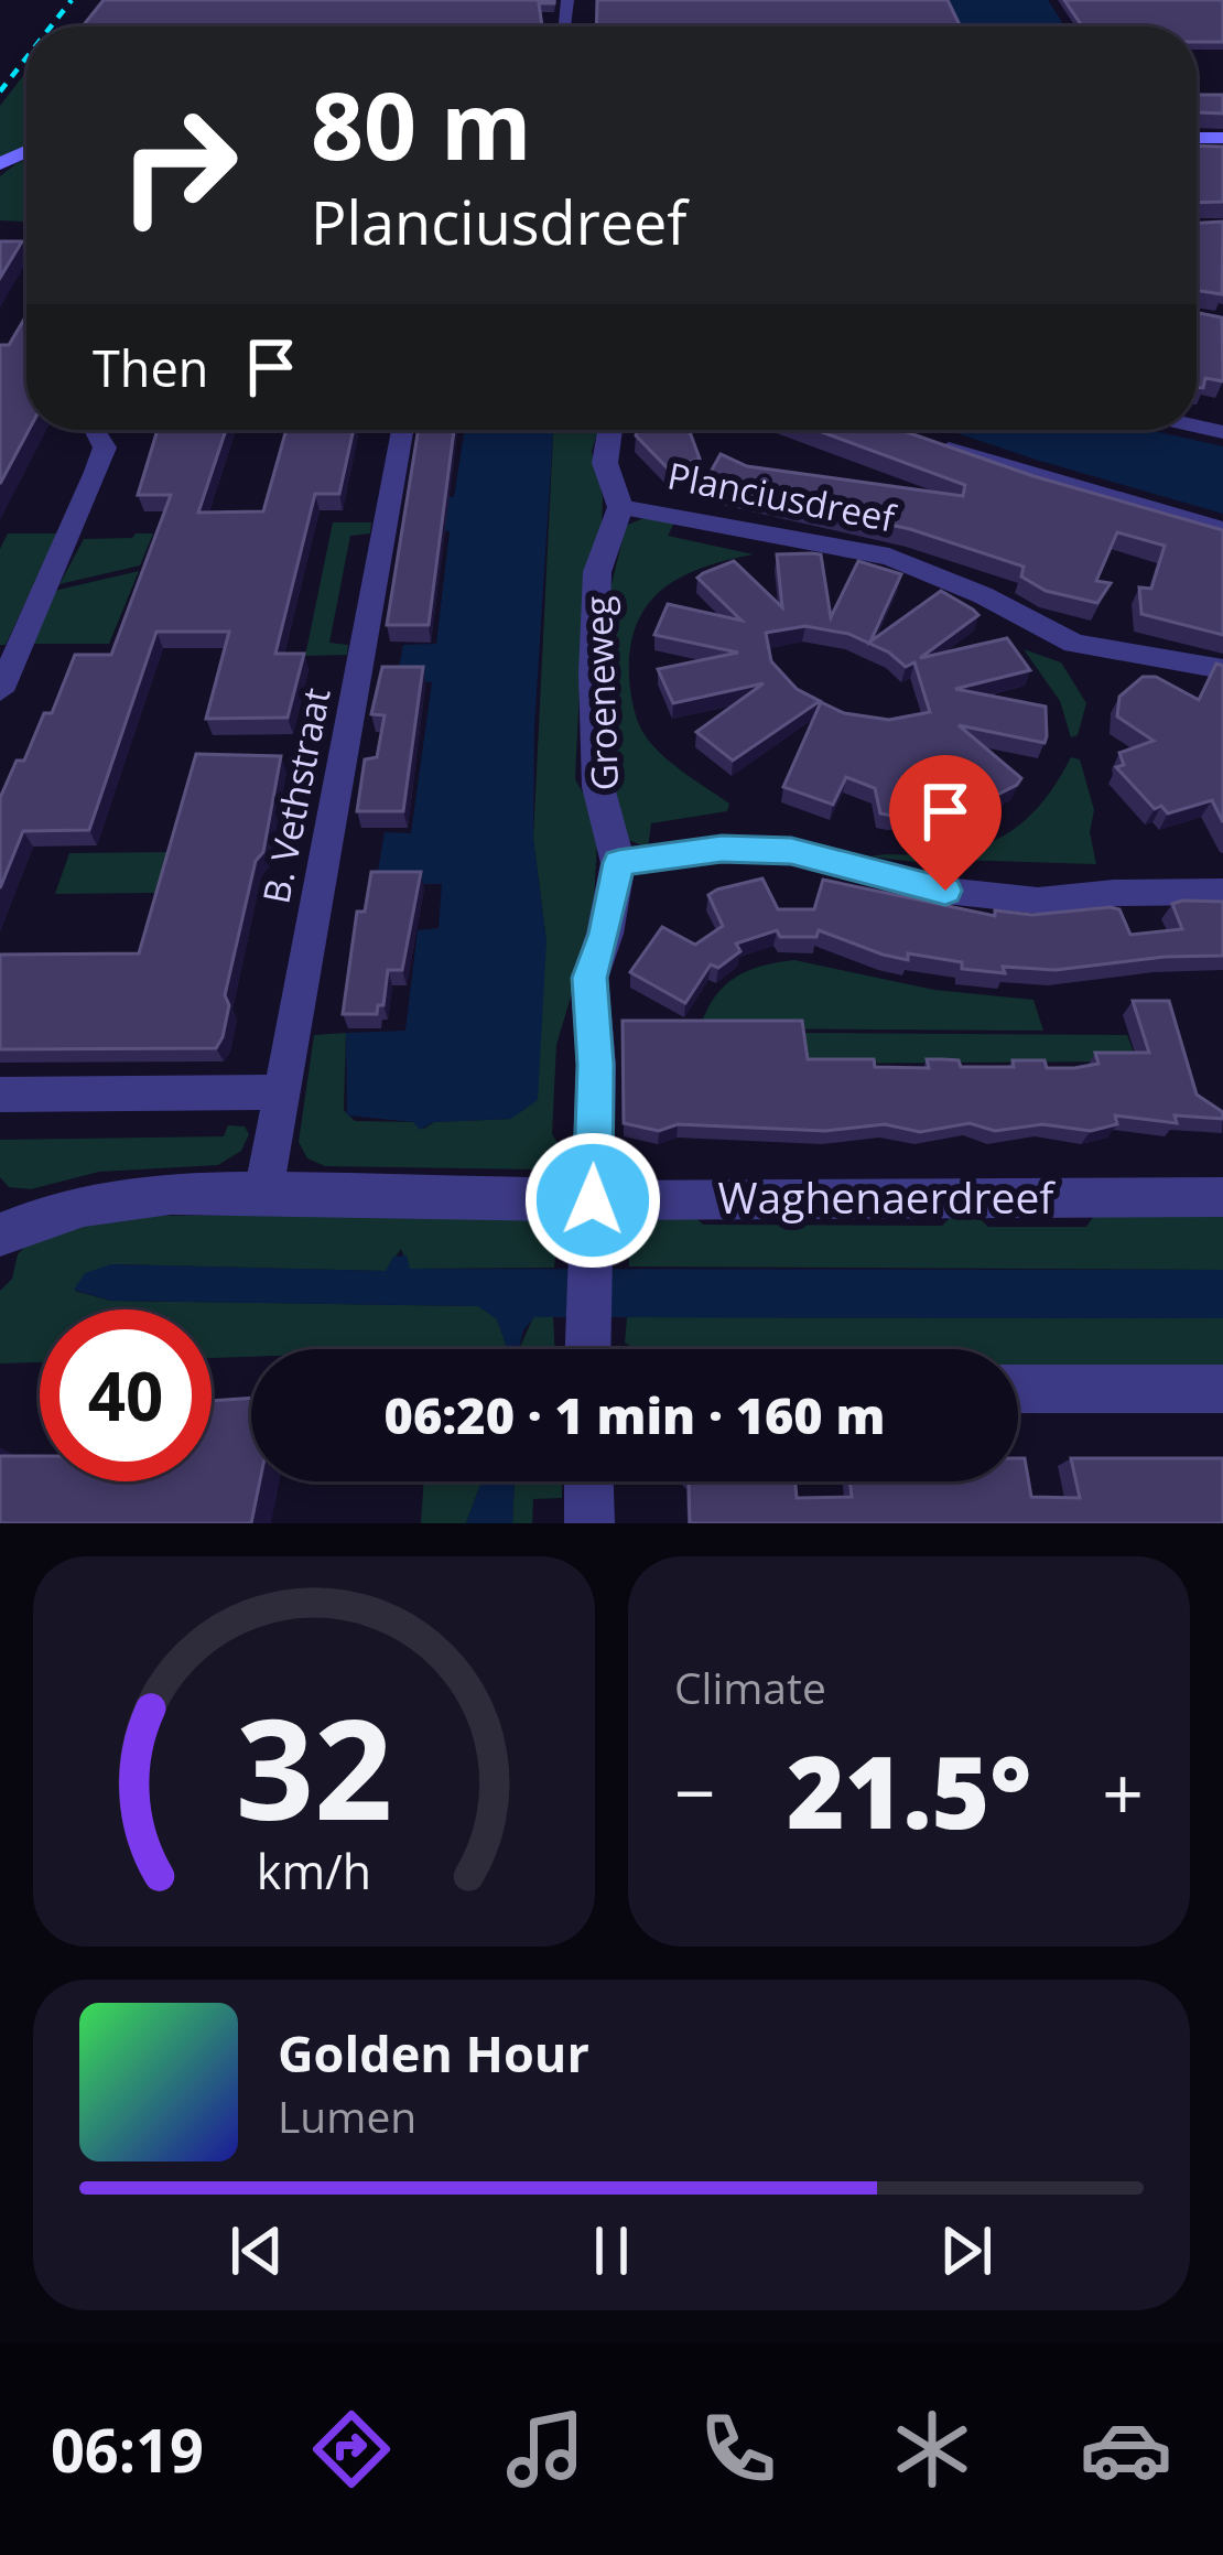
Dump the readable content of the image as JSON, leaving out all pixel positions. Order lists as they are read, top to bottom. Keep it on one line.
{"streets":{"street":["Planciusdreef","Groeneweg","B. Vethstraat","Waghenaerdreef"]},"crossings":[["Planciusdreef","Groeneweg"],["Groeneweg","Waghenaerdreef"],["B. Vethstraat","Waghenaerdreef"]],"page":{"turn":["80 m","Planciusdreef"],"then":"Then","limit":"40","trip":"06:20 · 1 min · 160 m","tile":"Climate","heat":["−","21.5°","+"],"song":["Golden Hour","Lumen"],"tabs":"06:19","gauge":["32","km/h"]}}
